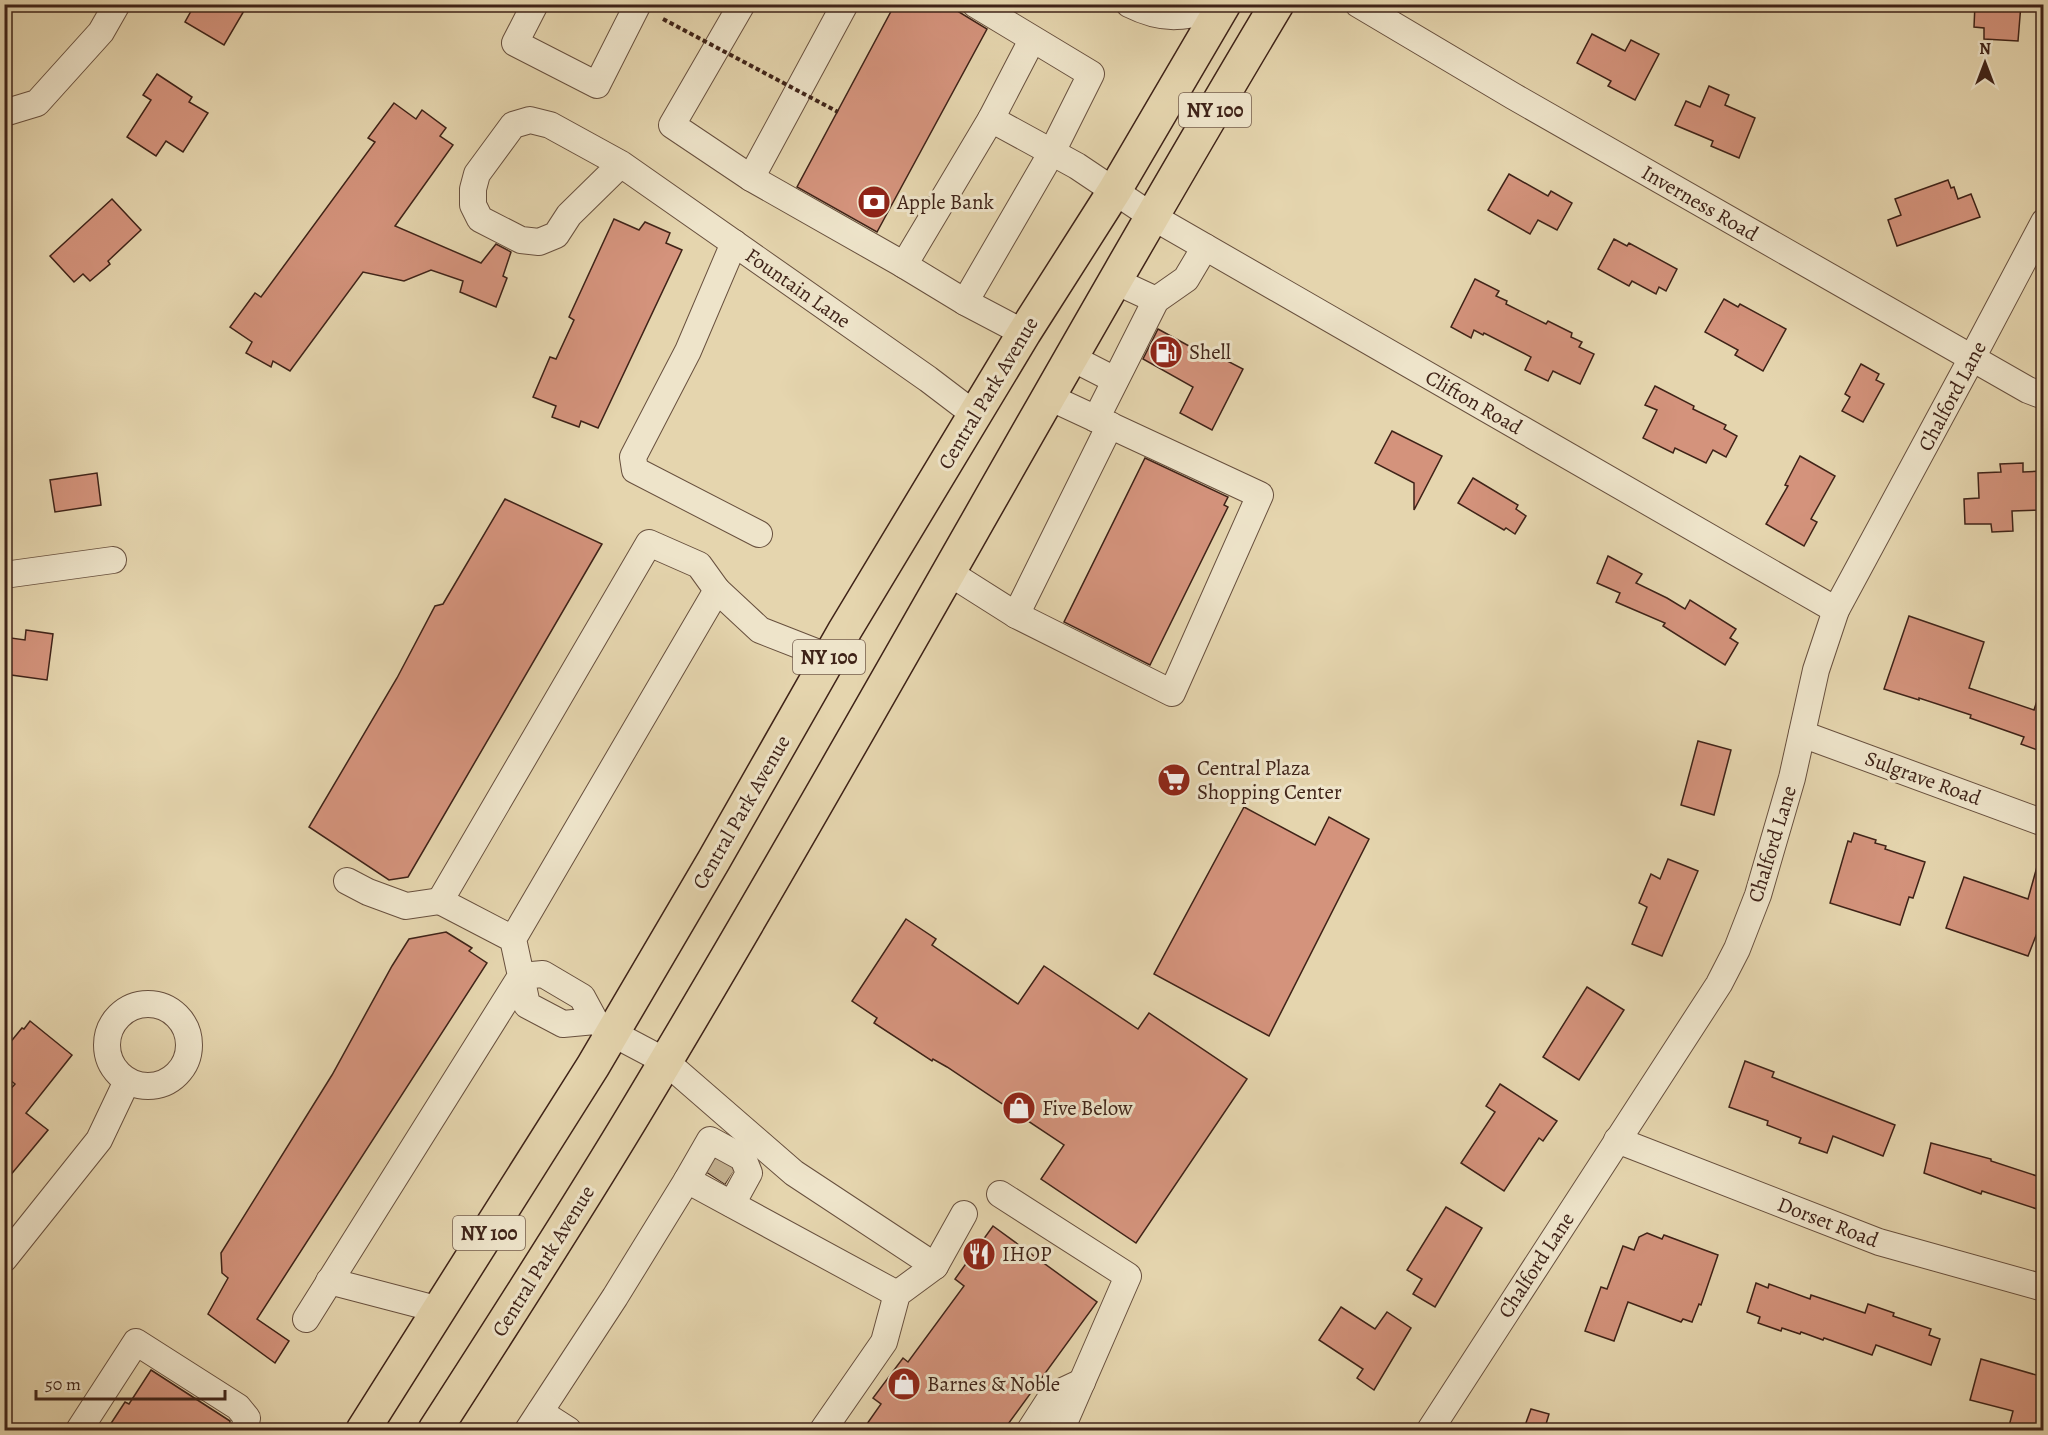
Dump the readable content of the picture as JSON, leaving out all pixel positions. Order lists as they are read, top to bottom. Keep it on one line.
{"streets":{"main road":["NY 100","Central Park Avenue"],"street":["Inverness Road","Fountain Lane","Chalford Lane","Clifton Road","Sulgrave Road","Dorset Road"]},"crossings":[["NY 100","Central Park Avenue"],["NY 100","Clifton Road"],["Inverness Road","Chalford Lane"],["Fountain Lane","Central Park Avenue"],["Central Park Avenue","Clifton Road"],["Chalford Lane","Clifton Road"],["Chalford Lane","Sulgrave Road"],["Chalford Lane","Dorset Road"]],"places":{"bank":["Apple Bank"],"fuel station":["Shell"],"supermarket":["Central Plaza Shopping Center"],"shop":["Five Below","Barnes & Noble"],"restaurant":["IHOP"]},"scale_bar":"50 m","north":"top"}
